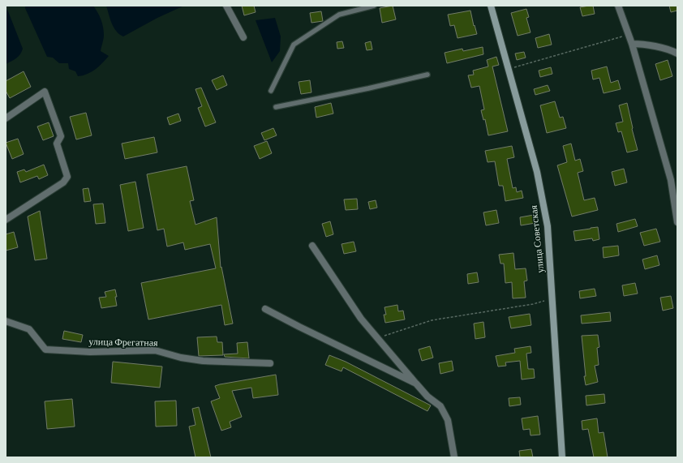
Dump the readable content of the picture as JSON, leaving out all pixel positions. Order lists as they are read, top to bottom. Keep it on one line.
{"streets":{"street":["улица Советская","улица Фрегатная"]}}
